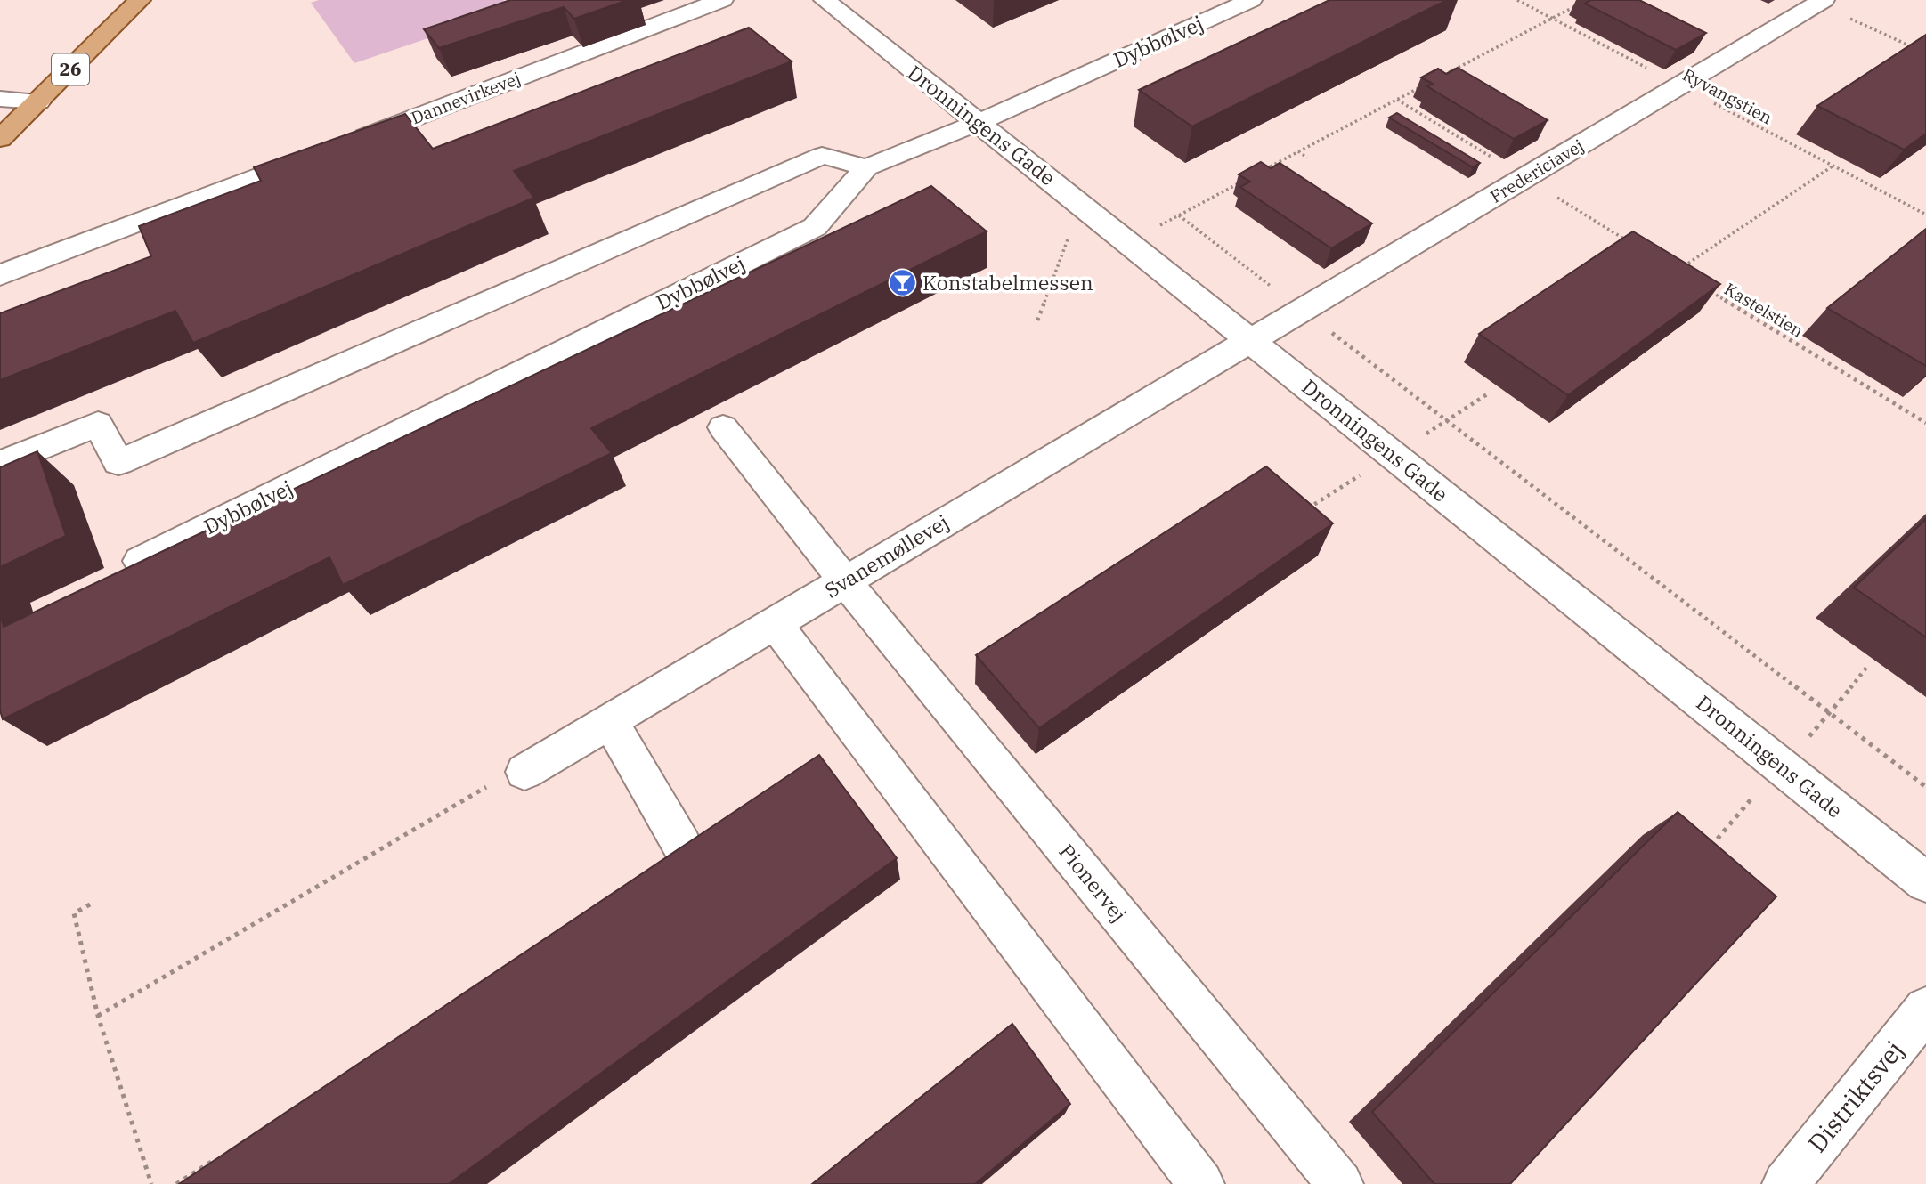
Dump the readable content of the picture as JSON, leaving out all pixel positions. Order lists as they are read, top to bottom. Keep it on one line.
{"streets":{"main road":["26"],"street":["Dybbølvej","Dannevirkevej","Dronningens Gade","Fredericiavej","Svanemøllevej","Pionervej","Distriktsvej"],"path":["Ryvangstien","Kastelstien"]},"crossings":[["Dybbølvej","Dronningens Gade"],["Ryvangstien","Fredericiavej"],["Dronningens Gade","Fredericiavej"],["Dronningens Gade","Svanemøllevej"],["Fredericiavej","Svanemøllevej"],["Svanemøllevej","Pionervej"]],"places":{"bar":["Konstabelmessen"]}}
